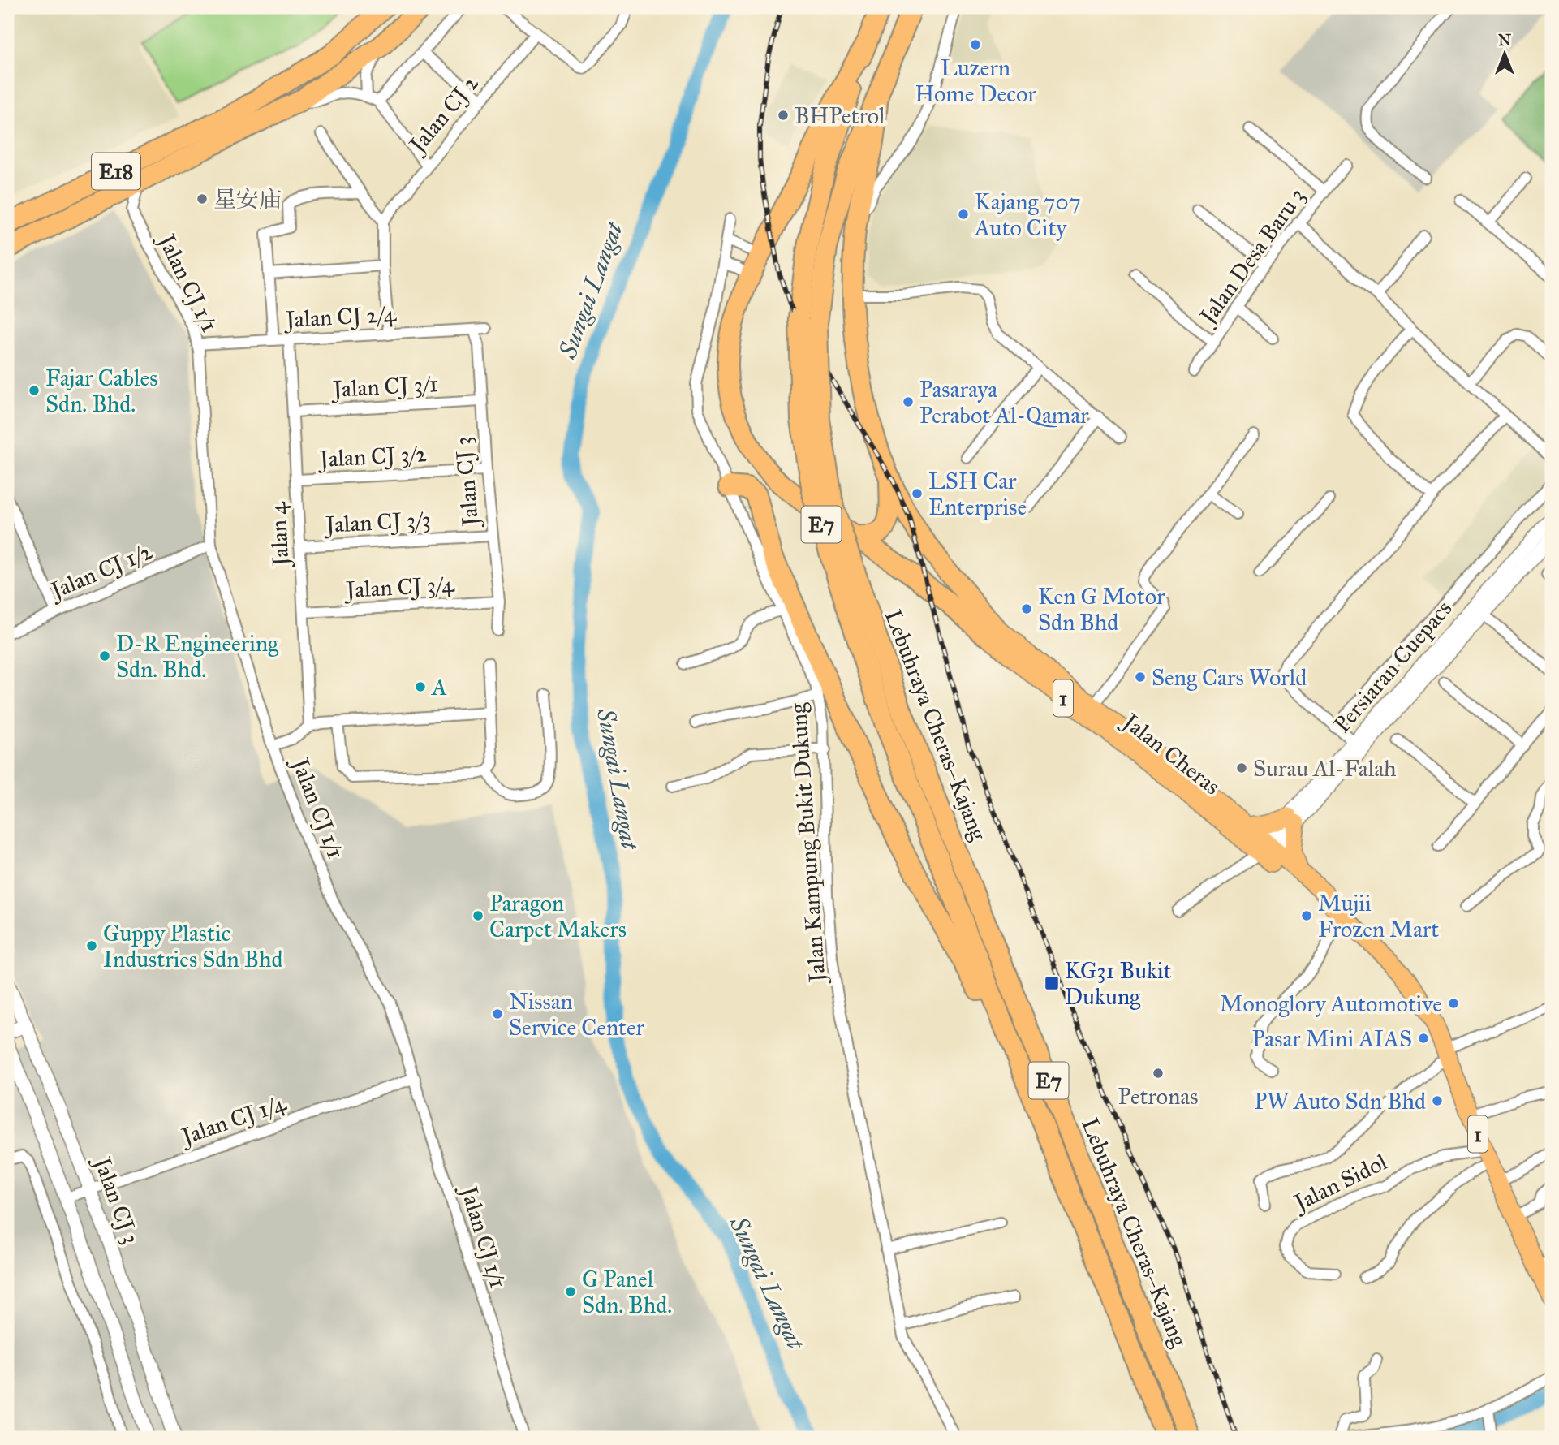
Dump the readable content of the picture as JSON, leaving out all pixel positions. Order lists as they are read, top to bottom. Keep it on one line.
{"streets":{"highway":["E18","E7","Lebuhraya Cheras–Kajang"],"main road":["1","Jalan Cheras"],"street":["Jalan CJ 2","Jalan Desa Baru 3","Jalan CJ 1/1","Jalan CJ 2/4","Jalan CJ 3/1","Jalan CJ 3/2","Jalan CJ 3","Jalan CJ 3/3","Jalan 4","Jalan CJ 1/2","Jalan CJ 3/4","Persiaran Cuepacs","Jalan Kampung Bukit Dukung","Jalan CJ 1/4","Jalan Sidol"]},"crossings":[["E18","Jalan CJ 1/1"],["Jalan CJ 1/1","Jalan CJ 2/4"],["Jalan CJ 1/1","Jalan CJ 1/2"],["Jalan CJ 1/1","Jalan CJ 1/4"],["Jalan CJ 2/4","Jalan CJ 3"],["Jalan CJ 2/4","Jalan 4"],["Jalan CJ 3/1","Jalan CJ 3"],["Jalan CJ 3/1","Jalan 4"],["Jalan CJ 3/2","Jalan CJ 3"],["Jalan CJ 3/2","Jalan 4"],["Jalan CJ 3","Jalan CJ 3/3"],["Jalan CJ 3","Jalan CJ 3/4"],["Jalan CJ 3","Jalan CJ 1/4"],["Jalan CJ 3/3","Jalan 4"],["Jalan 4","Jalan CJ 3/4"],["Persiaran Cuepacs","Jalan Cheras"],["Jalan Cheras","Jalan Sidol"]],"water":["Sungai Langat"],"places":{"other":["Luzern Home Decor","BHPetrol","星安庙","Kajang 707 Auto City","Fajar Cables Sdn. Bhd.","Pasaraya Perabot Al-Qamar","LSH Car Enterprise","Ken G Motor Sdn Bhd","D-R Engineering Sdn. Bhd.","Seng Cars World","A","Surau Al-Falah","Paragon Carpet Makers","Mujii Frozen Mart","Guppy Plastic Industries Sdn Bhd","Monoglory Automotive","Nissan Service Center","Pasar Mini AIAS","Petronas","PW Auto Sdn Bhd","G Panel Sdn. Bhd."],"transit":["KG31 Bukit Dukung"]},"north":"top"}
